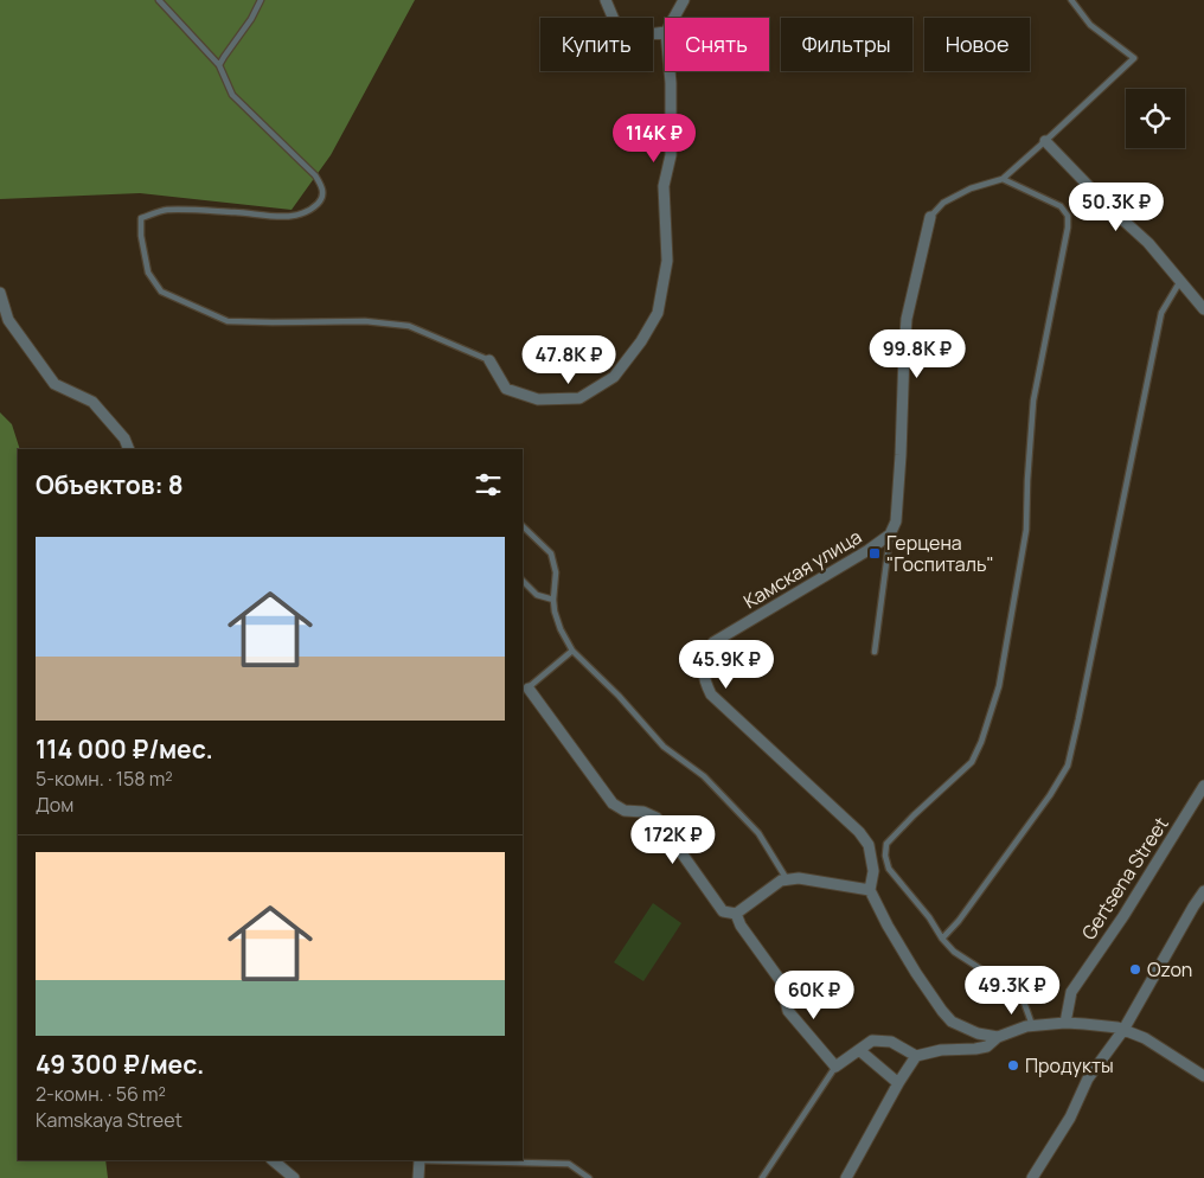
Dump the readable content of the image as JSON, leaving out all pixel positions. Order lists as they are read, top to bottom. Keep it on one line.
{"streets":{"street":["Камская улица","Gertsena Street"]},"places":{"transit":["Герцена \"Госпиталь\""],"other":["Ozon","Продукты"]},"page":{"chip":["Купить","Снять","Фильтры","Новое"],"price":["114K ₽","50.3K ₽","99.8K ₽","47.8K ₽","45.9K ₽","172K ₽","49.3K ₽","60K ₽"],"heading":"Объектов: 8","list":[{"name":"114 000 ₽/мес.","note":"5-комн. · 158 m² · Дом"},{"name":"49 300 ₽/мес.","note":"2-комн. · 56 m² · Kamskaya Street"}]}}
